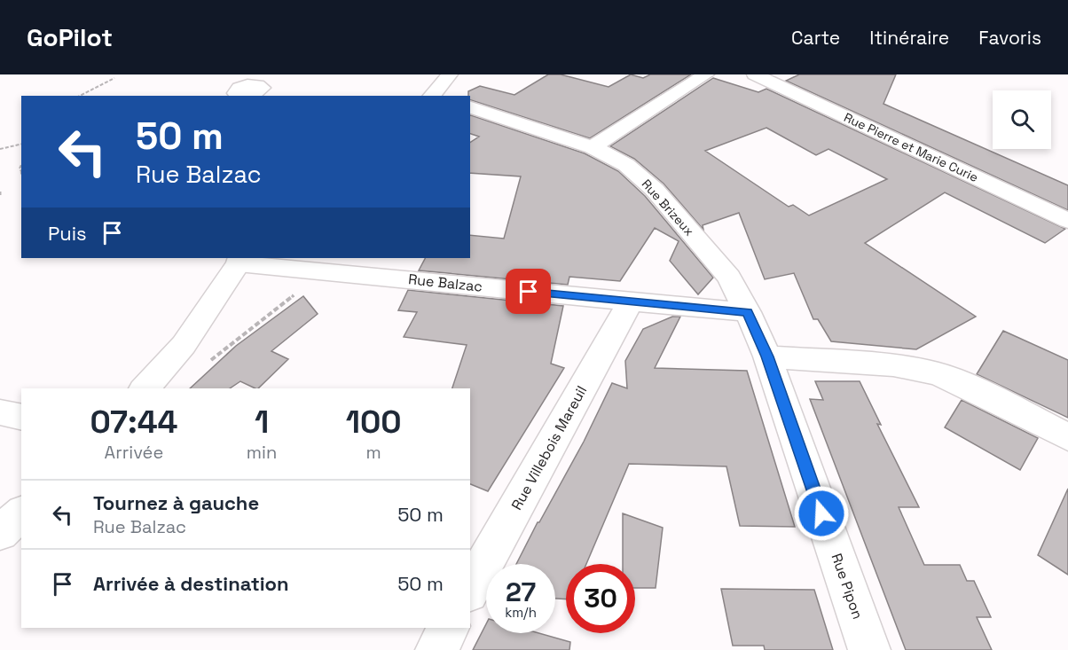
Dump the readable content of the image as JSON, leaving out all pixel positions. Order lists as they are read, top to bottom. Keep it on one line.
{"streets":{"street":["Rue Pierre et Marie Curie","Rue Brizeux","Rue Balzac","Rue Villebois Mareuil","Rue Pipon"]},"crossings":[["Rue Brizeux","Rue Balzac"],["Rue Brizeux","Rue Pipon"],["Rue Balzac","Rue Villebois Mareuil"],["Rue Balzac","Rue Pipon"]],"page":{"header":"GoPilot","nav":["Carte","Itinéraire","Favoris"],"turn":["50 m","Rue Balzac"],"then":"Puis","eta":["07:44","Arrivée","1","min","100","m"],"list":[{"name":"Tournez à gauche","note":"Rue Balzac","value":"50 m"},{"name":"Arrivée à destination","value":"50 m"}],"speed":"27 km/h","limit":"30"}}
